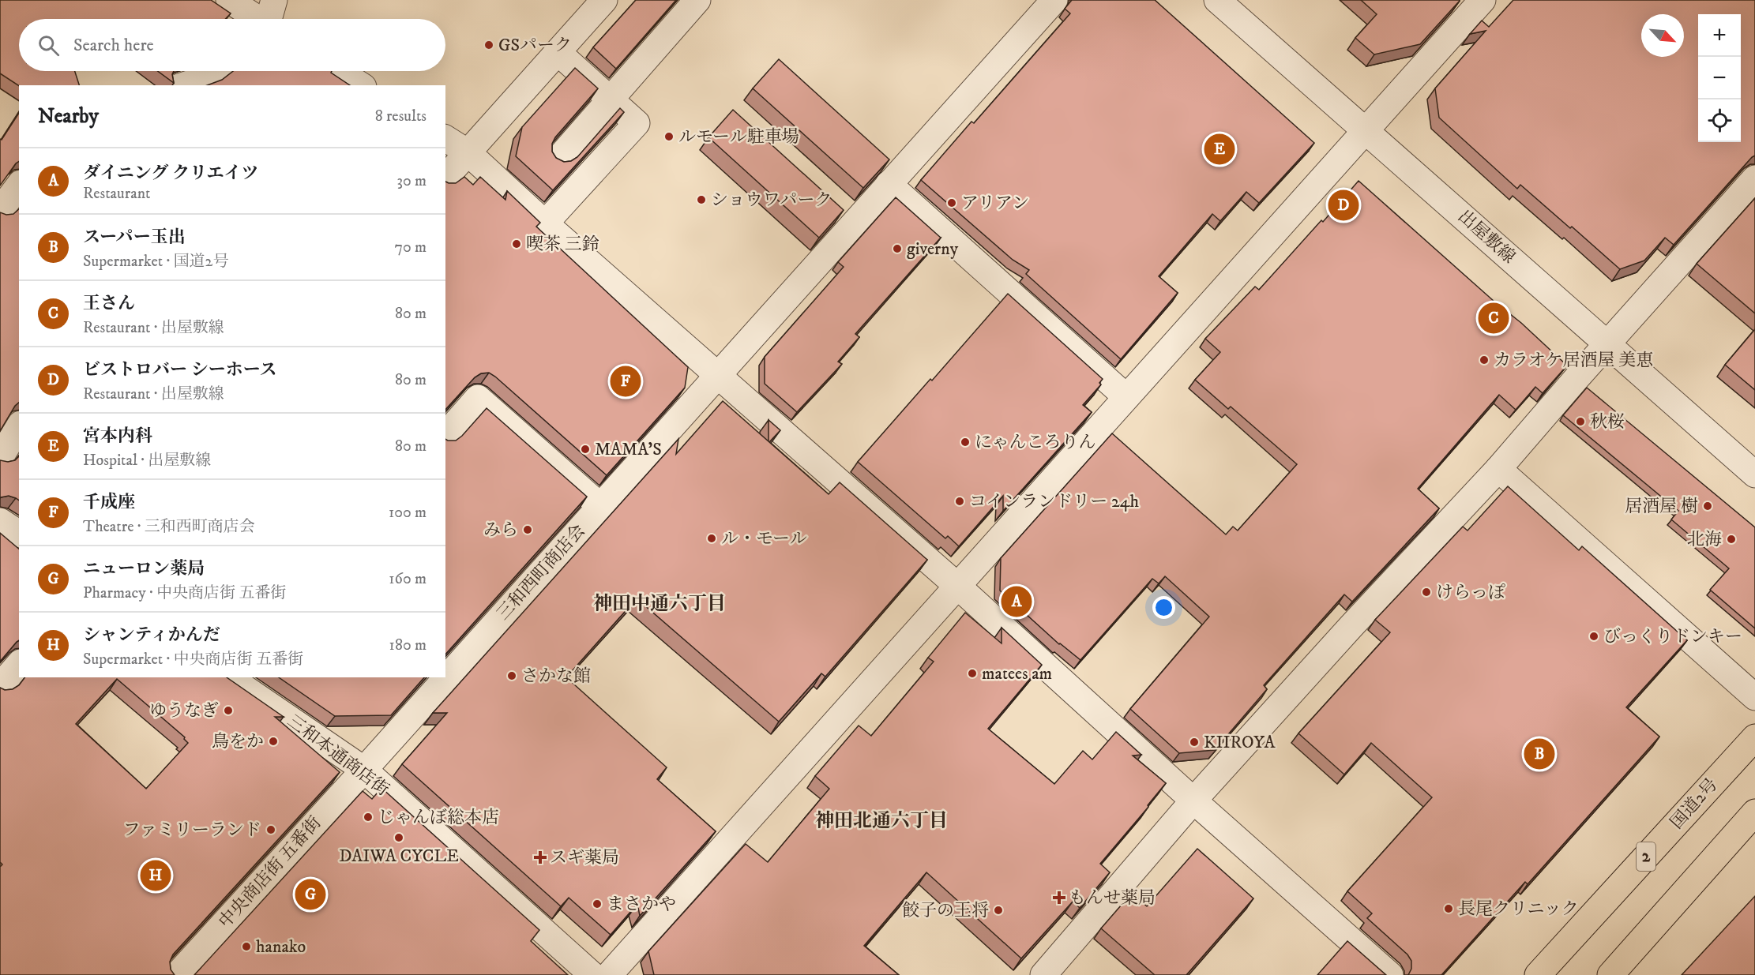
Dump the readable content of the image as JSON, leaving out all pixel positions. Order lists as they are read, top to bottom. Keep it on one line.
{"streets":{"highway":["国道2号","2"],"street":["出屋敷線","三和西町商店会","三和本通商店街","中央商店街 五番街"]},"crossings":[["三和西町商店会","三和本通商店街"],["三和西町商店会","中央商店街 五番街"],["三和本通商店街","中央商店街 五番街"]],"districts":["神田中通六丁目","神田北通六丁目"],"places":{"other":["GSパーク","ルモール駐車場","ショウワパーク","アリアン","喫茶 三鈴","giverny","カラオケ居酒屋 美恵","秋桜","にゃんころりん","MAMA'S","コインランドリー 24h","居酒屋 樹","みら","ル・モール","北海","けらっぽ","びっくりドンキー","matees am","さかな館","ゆうなぎ","鳥をか","KIIROYA","じゃんぼ総本店","ファミリーランド","DAIWA CYCLE","まさかや","長尾クリニック","餃子の王将","hanako"],"health":["スギ薬局","もんせ薬局"]},"north":"bottom right","page":{"map_buttons":["+","−"],"search":"Search here","heading":["Nearby","8 results"],"pins":["E","D","C","F","A","B","H","G"],"list":[{"mark":"A","name":"ダイニング クリエイツ","note":"Restaurant","value":"30 m"},{"mark":"B","name":"スーパー玉出","note":"Supermarket · 国道2号","value":"70 m"},{"mark":"C","name":"王さん","note":"Restaurant · 出屋敷線","value":"80 m"},{"mark":"D","name":"ビストロバー シーホース","note":"Restaurant · 出屋敷線","value":"80 m"},{"mark":"E","name":"宮本内科","note":"Hospital · 出屋敷線","value":"80 m"},{"mark":"F","name":"千成座","note":"Theatre · 三和西町商店会","value":"100 m"},{"mark":"G","name":"ニューロン薬局","note":"Pharmacy · 中央商店街 五番街","value":"160 m"},{"mark":"H","name":"シャンティかんだ","note":"Supermarket · 中央商店街 五番街","value":"180 m"}]}}
